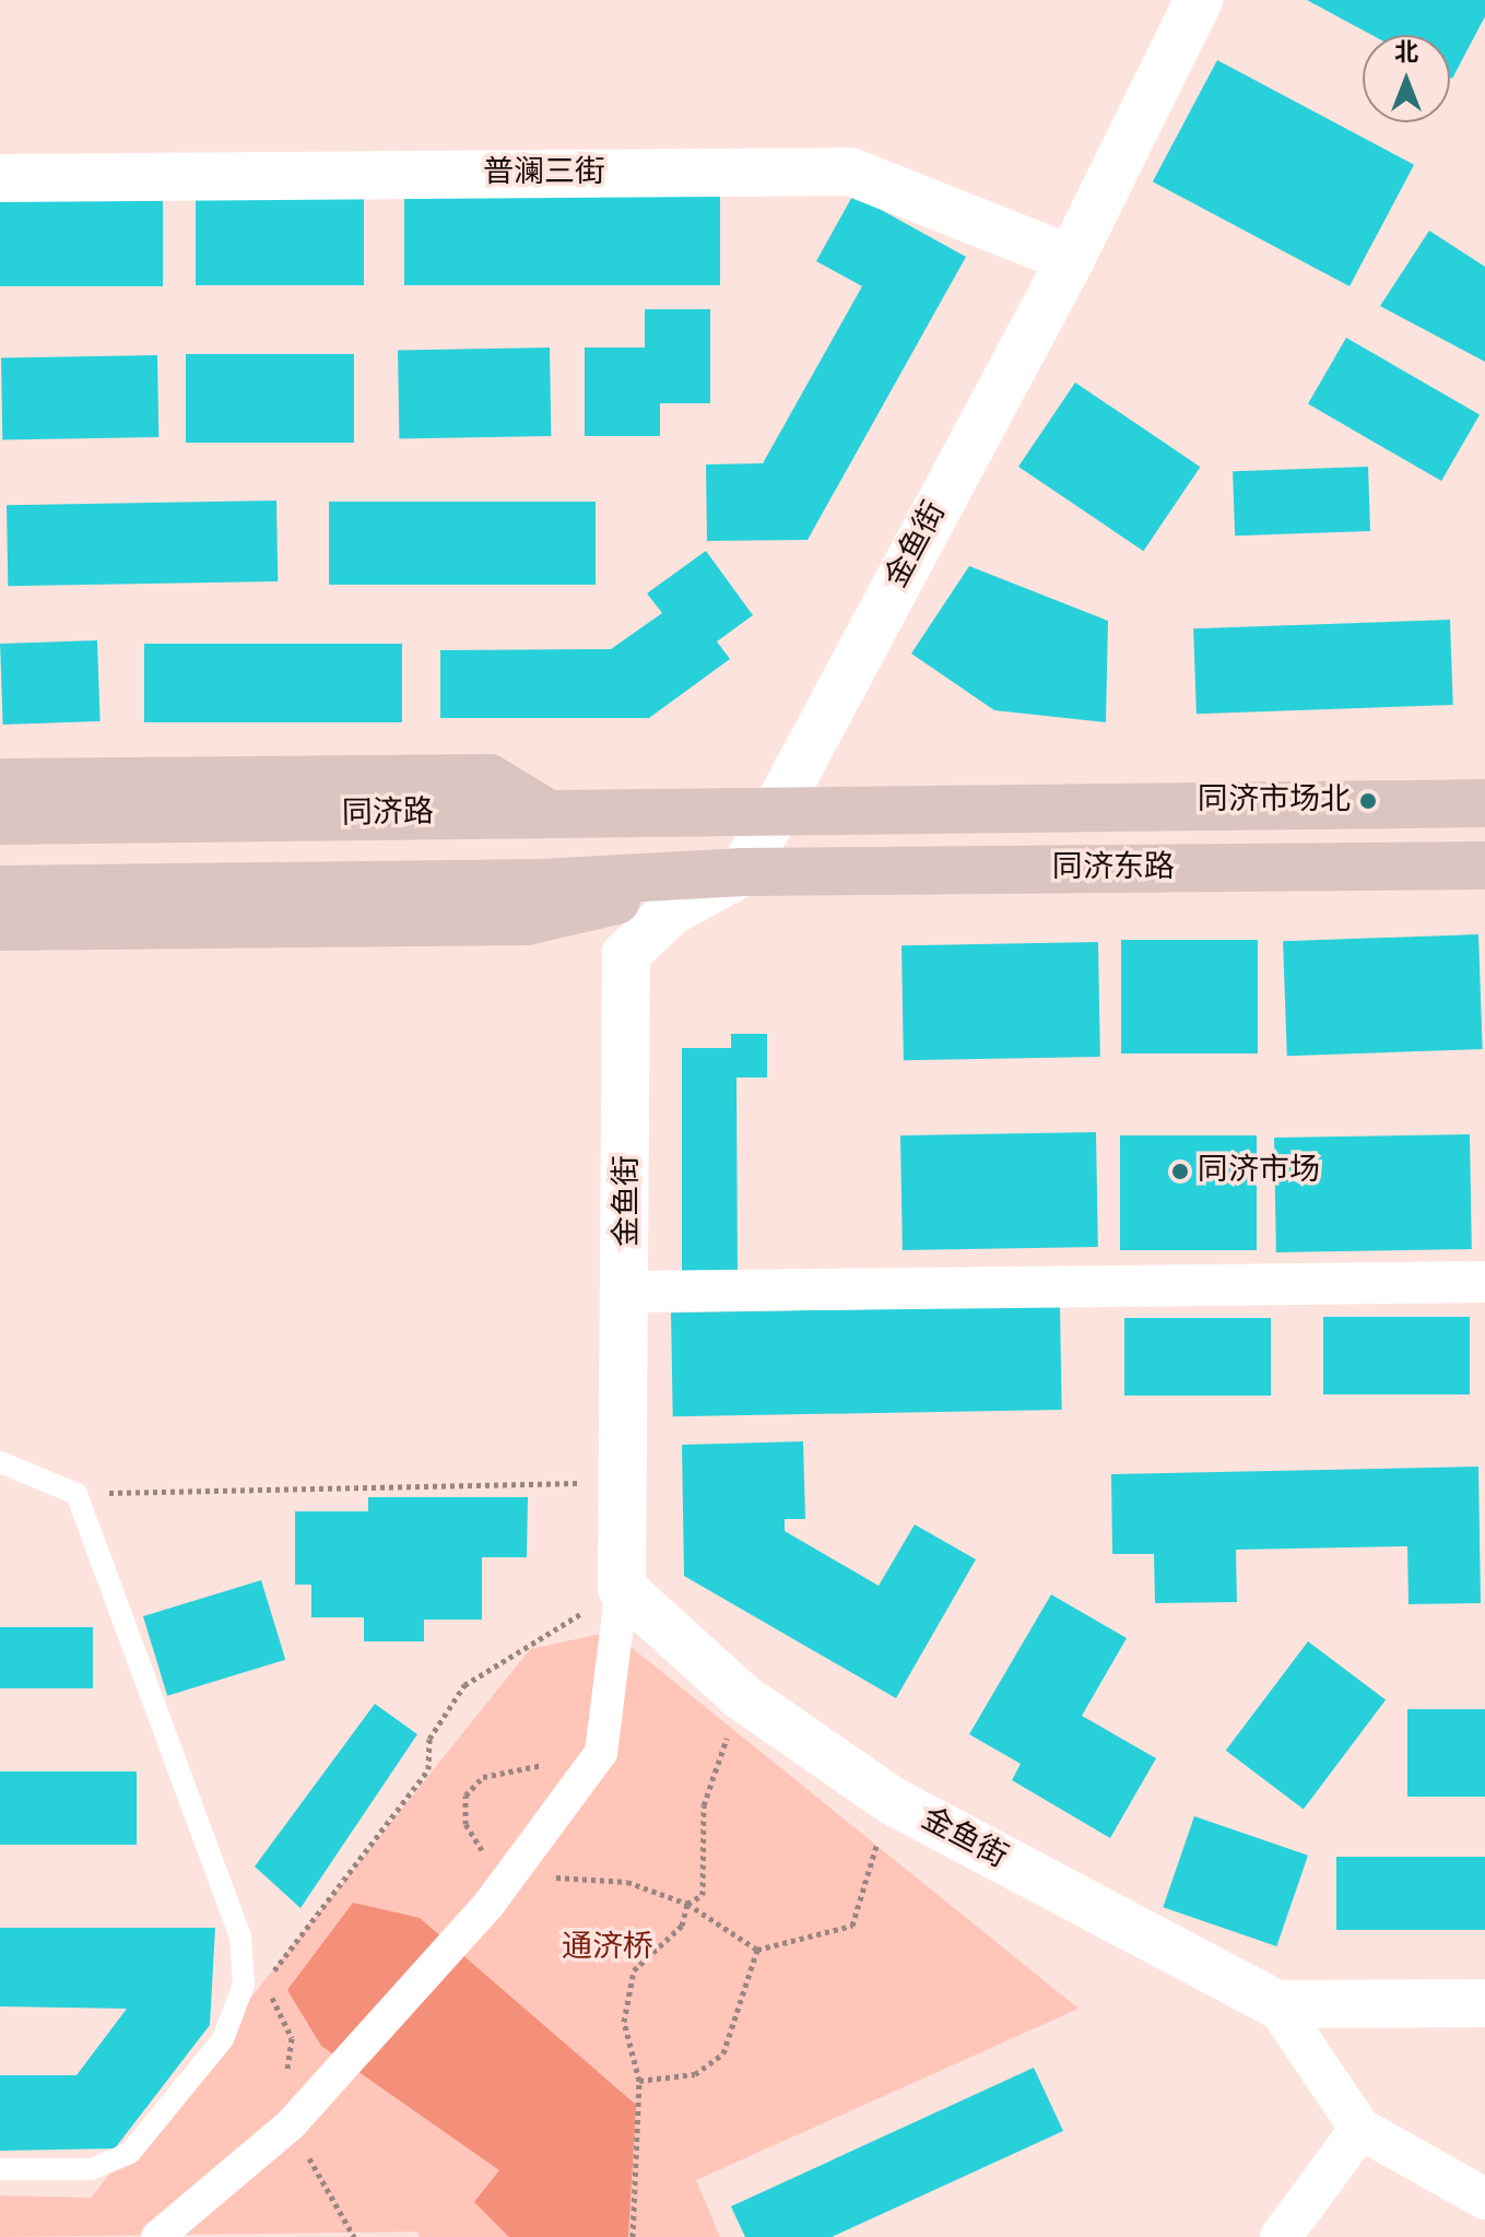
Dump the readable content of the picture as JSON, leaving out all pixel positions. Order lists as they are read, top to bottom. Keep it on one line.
{"streets":{"main road":["同济路","同济东路"],"street":["普澜三街","金鱼街"]},"crossings":[["普澜三街","金鱼街"],["金鱼街","同济路"],["金鱼街","同济东路"],["同济路","同济东路"]],"parks":["通济桥"],"places":["同济市场北","同济市场"],"north":"top"}
